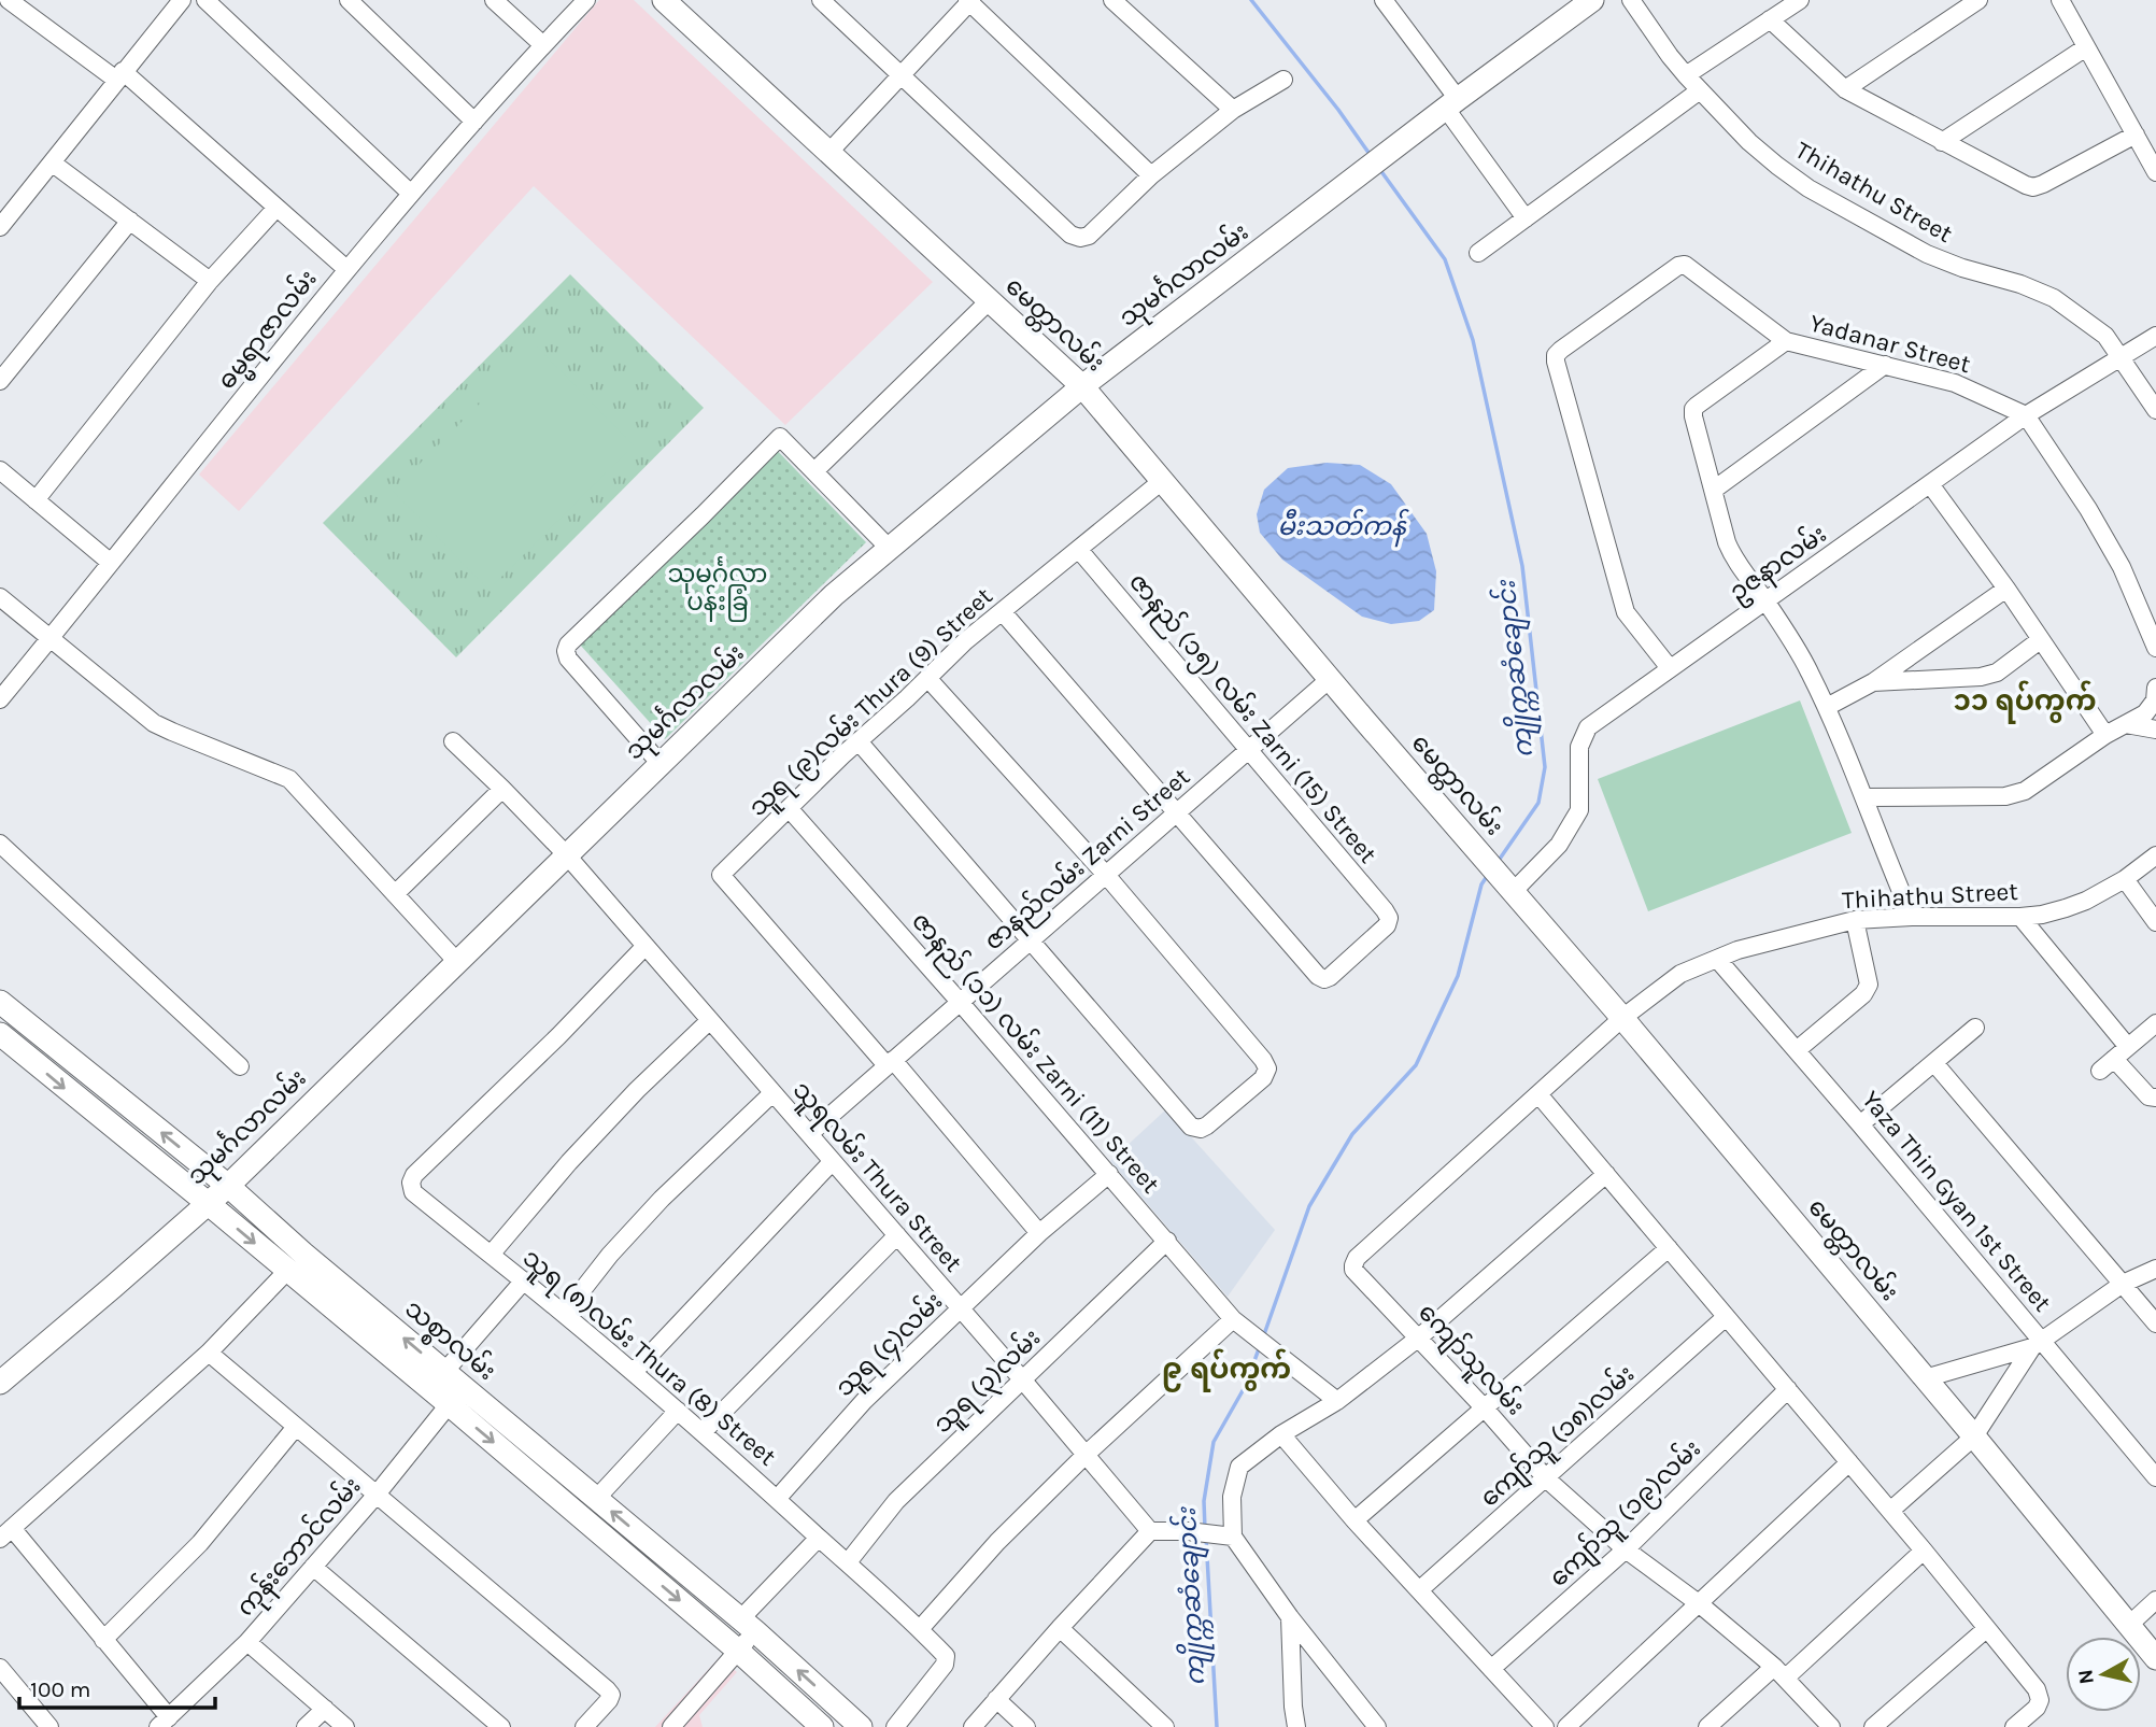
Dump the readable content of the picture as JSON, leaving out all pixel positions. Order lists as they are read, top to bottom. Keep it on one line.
{"streets":{"main road":["သုမင်္ဂလာလမ်း","မေတ္တာလမ်း","သစ္စာလမ်း"],"street":["Thihathu Street","ဓမ္မရာဇာလမ်း","Yadanar Street","ဥဇနာလမ်း","သူရ (၉)လမ်း Thura (9) Street","ဇာနည် (၁၅) လမ်း Zarni (15) Street","ဇာနည်လမ်း Zarni Street","ဇာနည် (၁၁) လမ်း Zarni (11) Street","သူရလမ်း Thura Street","Yaza Thin Gyan 1st Street","သူရ (၄)လမ်း","သူရ (၈)လမ်း Thura (8) Street","ကျော်သူလမ်း","သူရ (၃)လမ်း","ကျော်သူ (၁၈)လမ်း","ကျော်သူ (၁၉)လမ်း","ကုန်းဘောင်လမ်း"]},"crossings":[["Thihathu Street","မေတ္တာလမ်း"],["Thihathu Street","ဥဇနာလမ်း"],["Thihathu Street","Yaza Thin Gyan 1st Street"],["Thihathu Street","ကျော်သူလမ်း"],["သုမင်္ဂလာလမ်း","မေတ္တာလမ်း"],["သုမင်္ဂလာလမ်း","သူရလမ်း Thura Street"],["သုမင်္ဂလာလမ်း","သစ္စာလမ်း"],["မေတ္တာလမ်း","ဥဇနာလမ်း"],["မေတ္တာလမ်း","သူရ (၉)လမ်း Thura (9) Street"],["မေတ္တာလမ်း","ဇာနည်လမ်း Zarni Street"],["မေတ္တာလမ်း","ကျော်သူလမ်း"],["Yadanar Street","ဥဇနာလမ်း"],["သူရ (၉)လမ်း Thura (9) Street","ဇာနည် (၁၅) လမ်း Zarni (15) Street"],["သူရ (၉)လမ်း Thura (9) Street","ဇာနည်လမ်း Zarni Street"],["သူရ (၉)လမ်း Thura (9) Street","ဇာနည် (၁၁) လမ်း Zarni (11) Street"],["ဇာနည် (၁၅) လမ်း Zarni (15) Street","ဇာနည်လမ်း Zarni Street"],["ဇာနည်လမ်း Zarni Street","ဇာနည် (၁၁) လမ်း Zarni (11) Street"],["ဇာနည်လမ်း Zarni Street","သူရလမ်း Thura Street"],["ဇာနည် (၁၁) လမ်း Zarni (11) Street","သူရ (၄)လမ်း"],["ဇာနည် (၁၁) လမ်း Zarni (11) Street","သူရ (၃)လမ်း"],["သူရလမ်း Thura Street","သူရ (၄)လမ်း"],["သူရလမ်း Thura Street","သူရ (၈)လမ်း Thura (8) Street"],["သူရလမ်း Thura Street","သူရ (၃)လမ်း"],["သစ္စာလမ်း","ကုန်းဘောင်လမ်း"],["သူရ (၄)လမ်း","သူရ (၈)လမ်း Thura (8) Street"],["သူရ (၈)လမ်း Thura (8) Street","သူရ (၃)လမ်း"],["ကျော်သူလမ်း","ကျော်သူ (၁၈)လမ်း"],["ကျော်သူလမ်း","ကျော်သူ (၁၉)လမ်း"]],"districts":["၁၁ ရပ်ကွက်","၉ ရပ်ကွက်"],"water":["မီးသတ်ကန်","ကျိုက္ကဆံချောင်း"],"parks":["သုမင်္ဂလာ ပန်းခြံ"],"scale_bar":"100 m","north":"left"}
